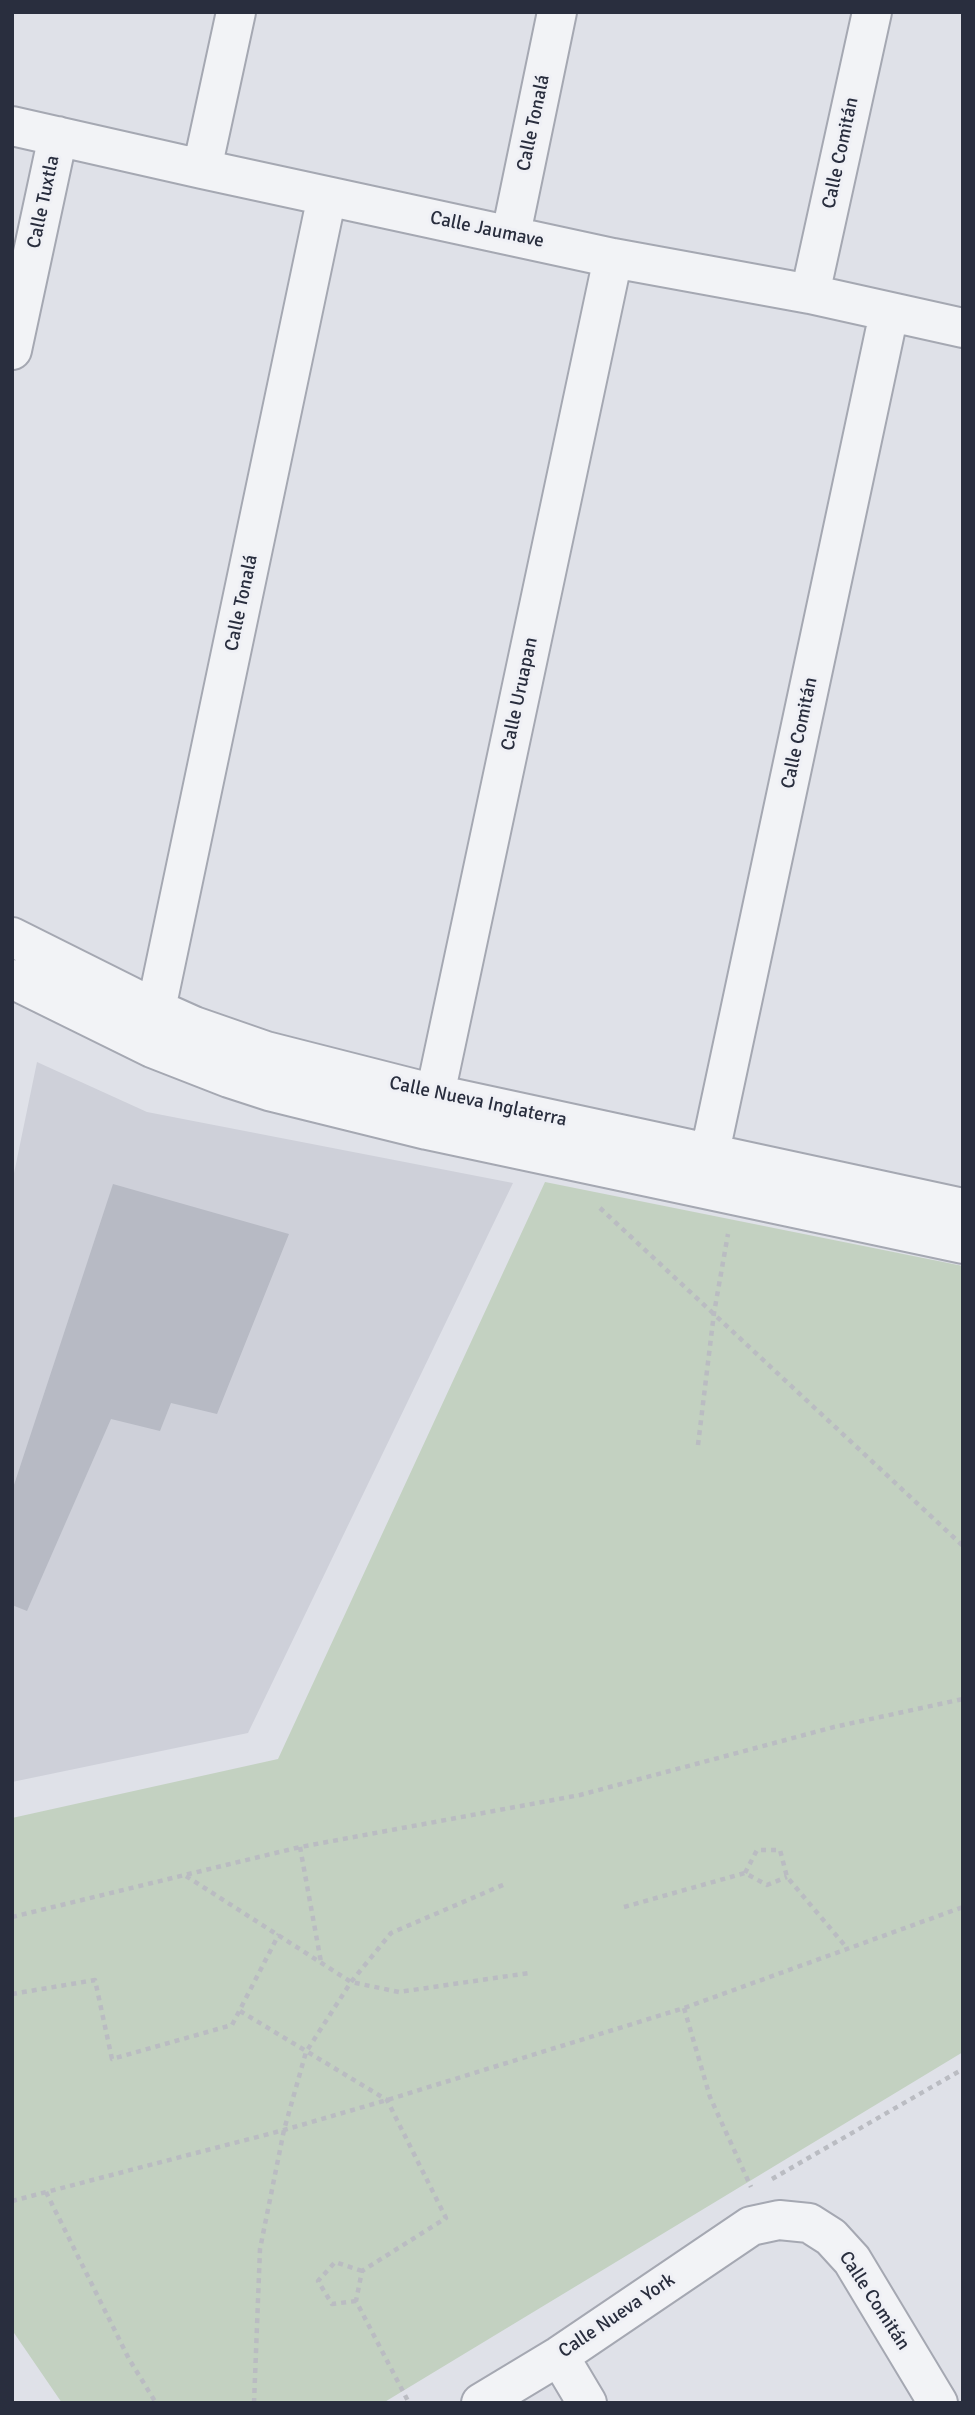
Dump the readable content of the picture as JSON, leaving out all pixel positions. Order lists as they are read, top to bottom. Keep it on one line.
{"streets":{"street":["Calle Tonalá","Calle Comitán","Calle Tuxtla","Calle Jaumave","Calle Uruapan","Calle Nueva Inglaterra","Calle Nueva York"]},"crossings":[["Calle Tonalá","Calle Jaumave"],["Calle Tonalá","Calle Nueva Inglaterra"],["Calle Comitán","Calle Jaumave"],["Calle Comitán","Calle Nueva Inglaterra"],["Calle Comitán","Calle Nueva York"],["Calle Tuxtla","Calle Jaumave"],["Calle Jaumave","Calle Uruapan"],["Calle Uruapan","Calle Nueva Inglaterra"]]}
